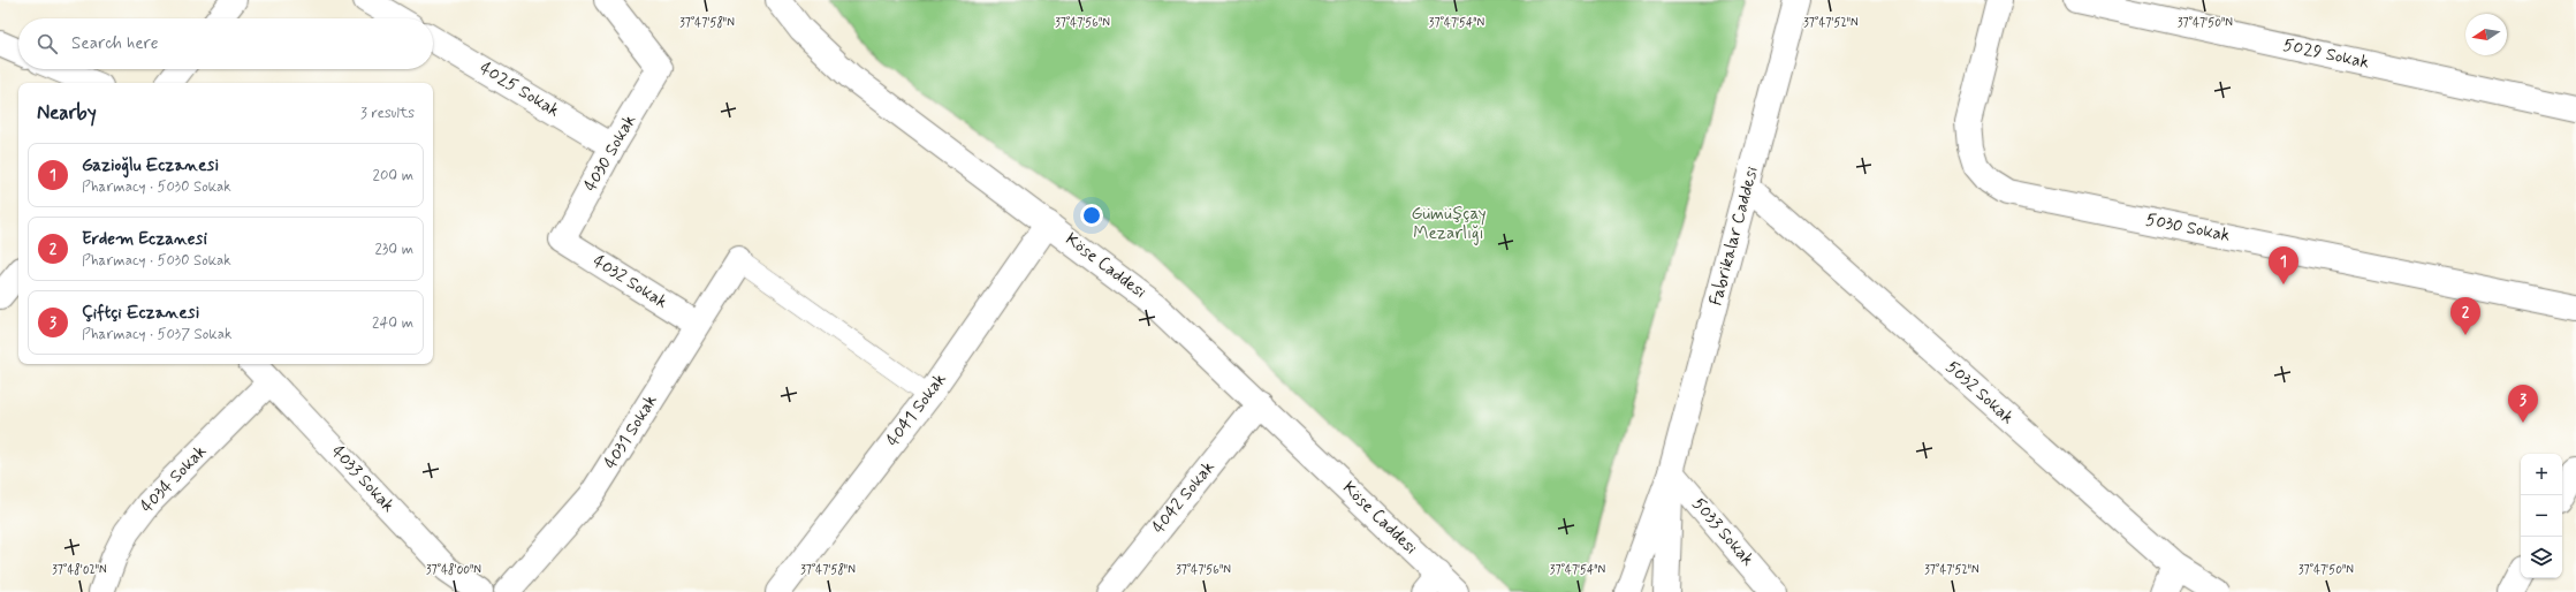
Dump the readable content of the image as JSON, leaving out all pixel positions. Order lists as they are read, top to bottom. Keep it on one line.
{"streets":{"street":["5029 Sokak","4025 Sokak","4030 Sokak","5030 Sokak","Fabrikalar Caddesi","Köse Caddesi","4032 Sokak","5032 Sokak","4041 Sokak","4031 Sokak","4034 Sokak","4033 Sokak","4042 Sokak","5033 Sokak"]},"crossings":[["4025 Sokak","4030 Sokak"],["4030 Sokak","4032 Sokak"],["Fabrikalar Caddesi","5032 Sokak"],["Fabrikalar Caddesi","5033 Sokak"],["Köse Caddesi","4041 Sokak"],["Köse Caddesi","4042 Sokak"],["4032 Sokak","4031 Sokak"],["4034 Sokak","4033 Sokak"]],"parks":["Gümüşçay Mezarlığı"],"north":"left","page":{"search":"Search here","heading":["Nearby","3 results"],"list":[{"mark":"1","name":"Gazioğlu Eczanesi","note":"Pharmacy · 5030 Sokak","value":"200 m"},{"mark":"2","name":"Erdem Eczanesi","note":"Pharmacy · 5030 Sokak","value":"230 m"},{"mark":"3","name":"Çiftçi Eczanesi","note":"Pharmacy · 5037 Sokak","value":"240 m"}],"pins":["1","2","3"],"map_buttons":["+","−"]},"coordinates":["37°47'58\"N","37°47'56\"N","37°47'54\"N","37°47'52\"N","37°47'50\"N","37°48'02\"N","37°48'00\"N"]}
